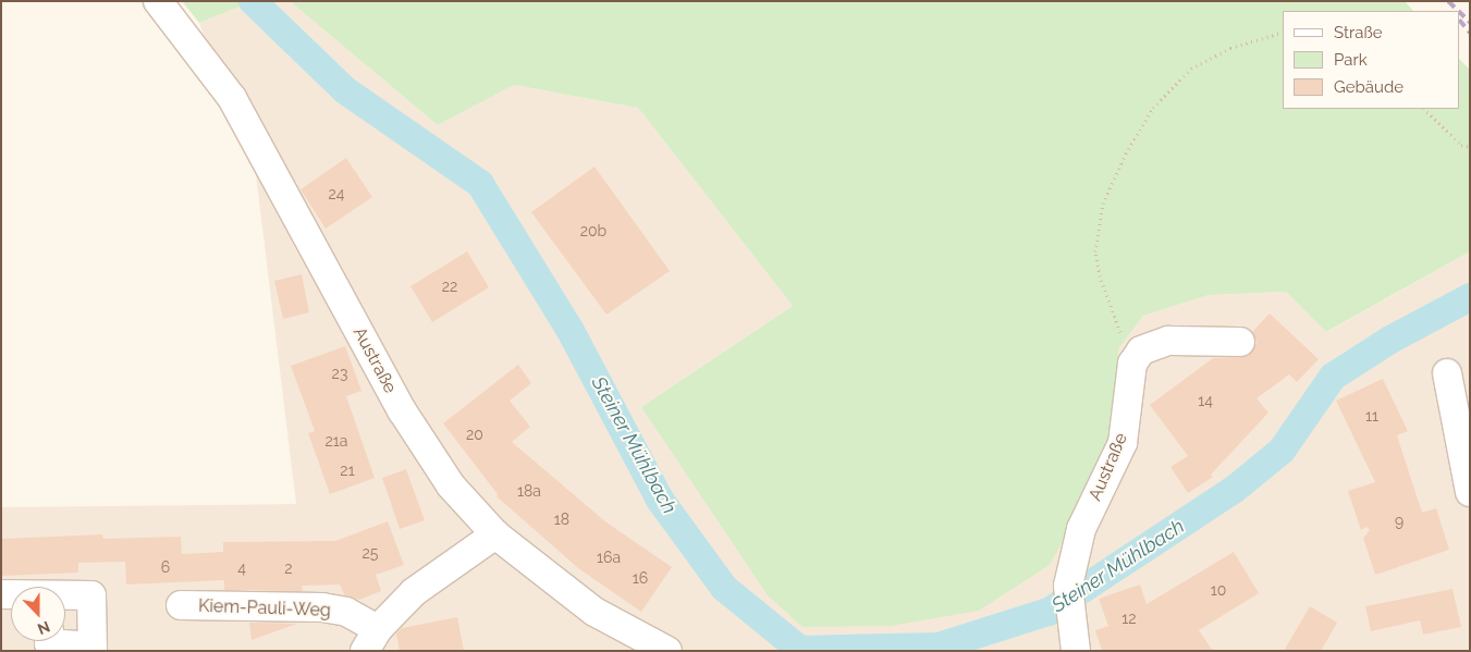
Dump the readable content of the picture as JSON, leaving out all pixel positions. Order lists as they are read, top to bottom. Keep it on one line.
{"streets":{"street":["Austraße","Kiem-Pauli-Weg"]},"water":["Steiner Mühlbach"],"house_numbers":["24","20b","22","23","14","11","20","21a","21","18a","18","9","25","16a","6","4","2","16","10","12"],"legend":["Straße","Park","Gebäude"],"north":"bottom"}
